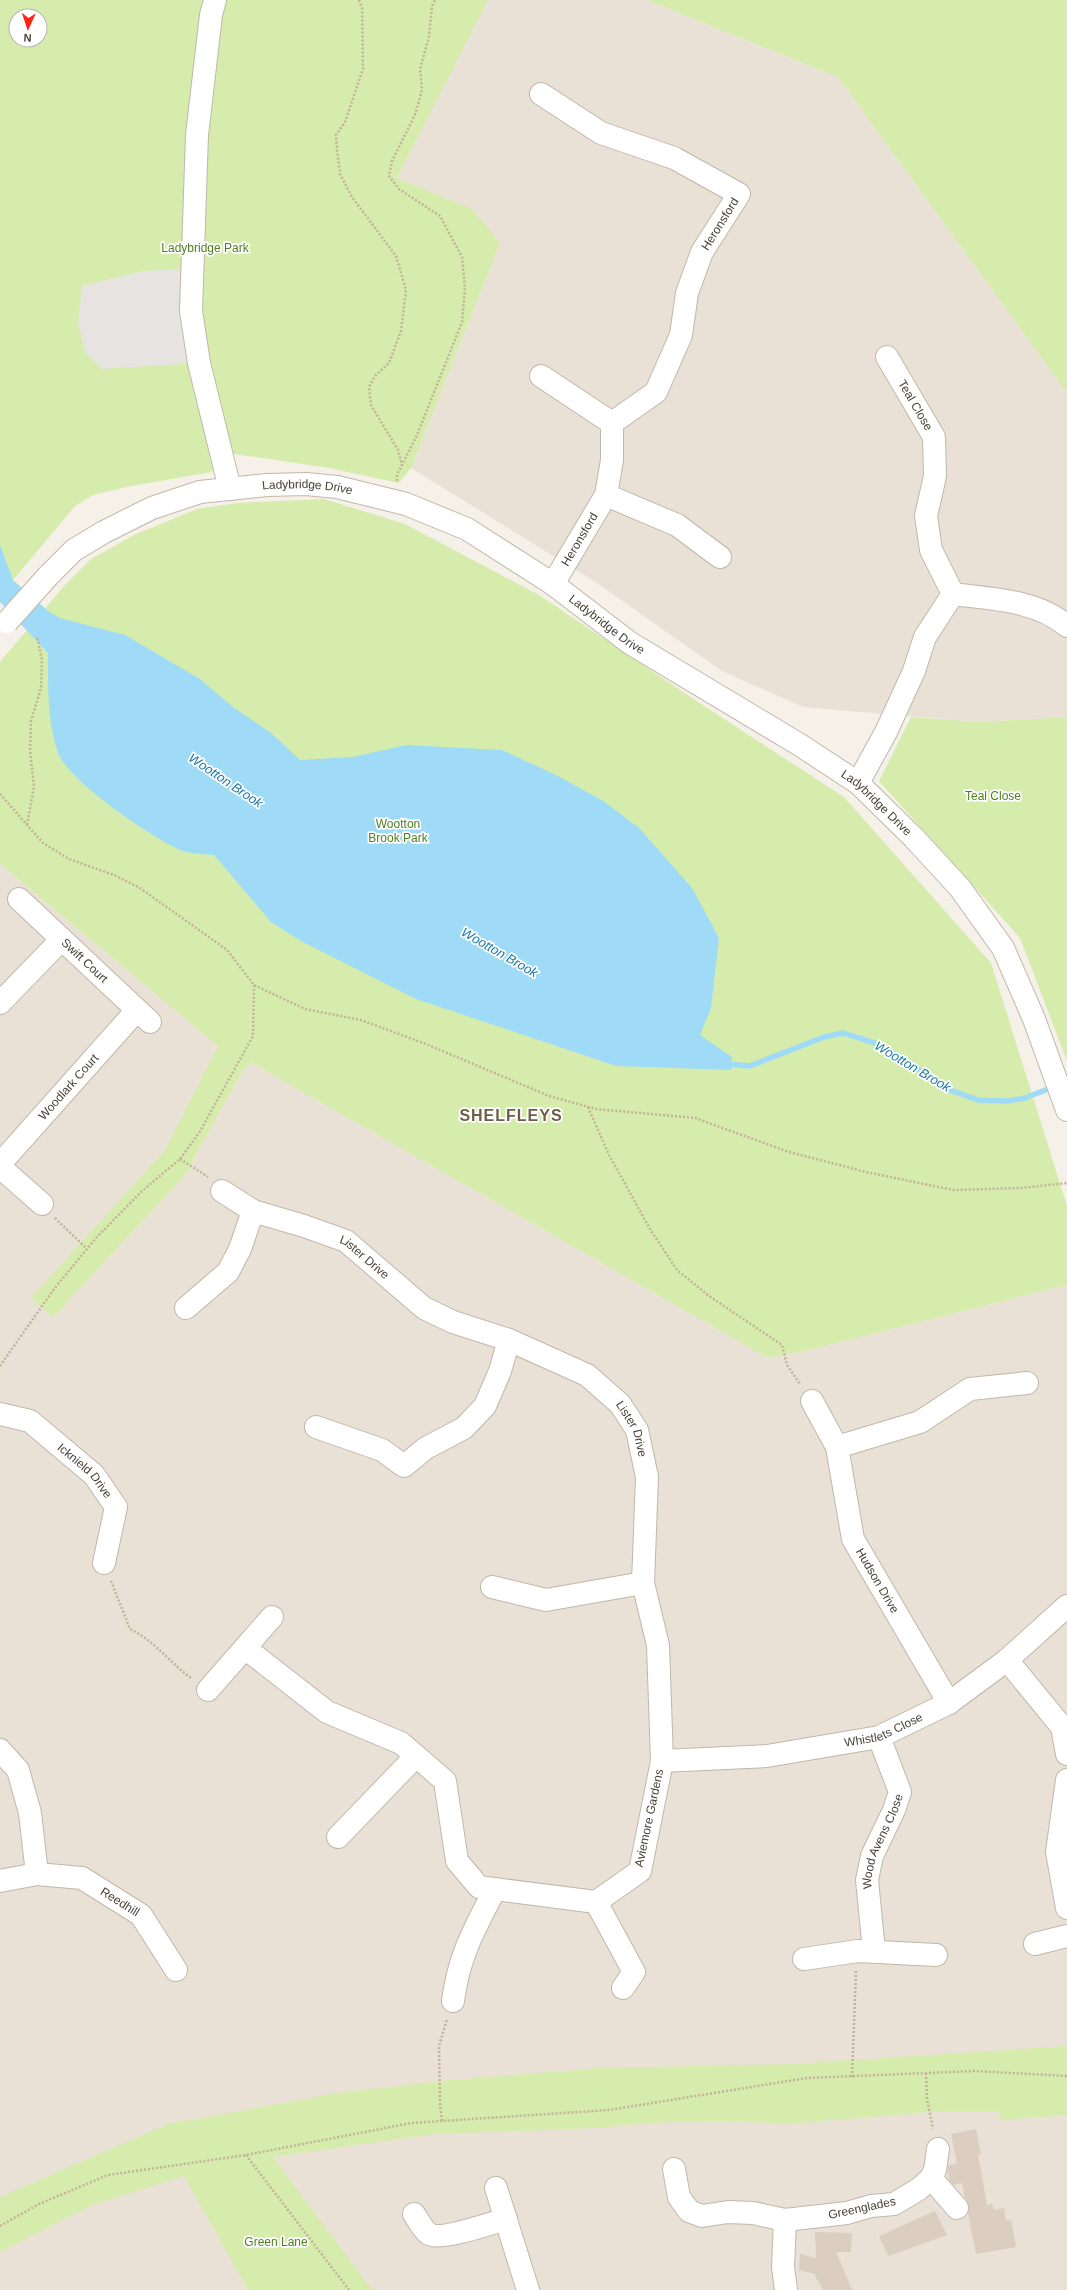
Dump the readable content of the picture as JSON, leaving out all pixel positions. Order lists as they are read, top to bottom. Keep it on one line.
{"streets":{"street":["Heronsford","Teal Close","Ladybridge Drive","Swift Court","Woodlark Court","Lister Drive","Icknield Drive","Hudson Drive","Whistlets Close","Aviemore Gardens","Wood Avens Close","Reedhill","Greenglades"]},"crossings":[["Heronsford","Ladybridge Drive"],["Swift Court","Woodlark Court"],["Lister Drive","Whistlets Close"],["Lister Drive","Aviemore Gardens"],["Hudson Drive","Whistlets Close"],["Whistlets Close","Aviemore Gardens"],["Whistlets Close","Wood Avens Close"]],"districts":["SHELFLEYS"],"water":["Wootton Brook"],"parks":["Ladybridge Park","Teal Close","Wootton Brook Park","Green Lane"],"north":"bottom"}
